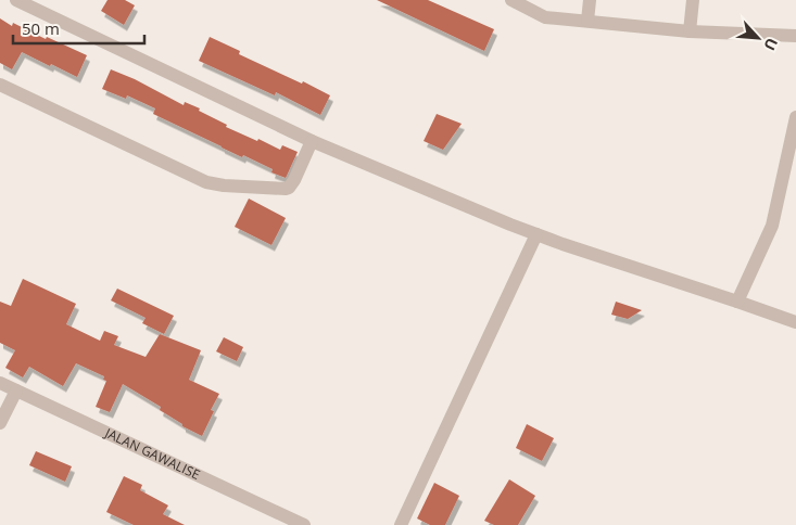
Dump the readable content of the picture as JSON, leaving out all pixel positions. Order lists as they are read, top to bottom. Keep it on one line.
{"streets":{"street":["JALAN GAWALISE"]},"scale_bar":"50 m","north":"bottom right"}
